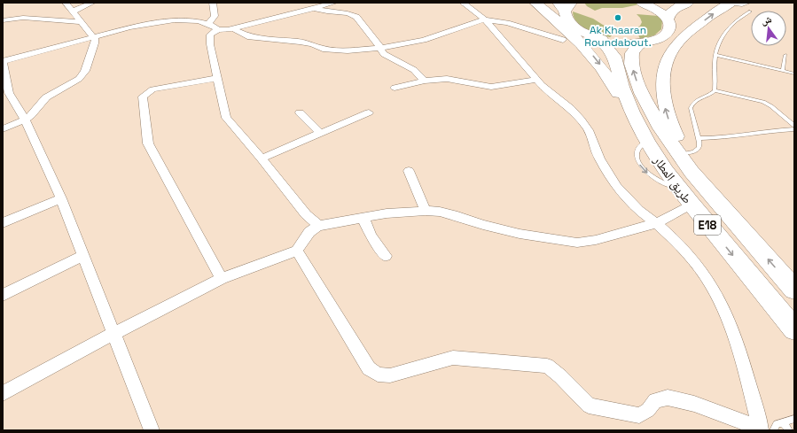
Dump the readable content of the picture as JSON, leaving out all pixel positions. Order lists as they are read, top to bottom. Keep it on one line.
{"streets":{"highway":["طريق المطار","E18"]},"places":["Ak Khaaran Roundabout."],"north":"top"}
